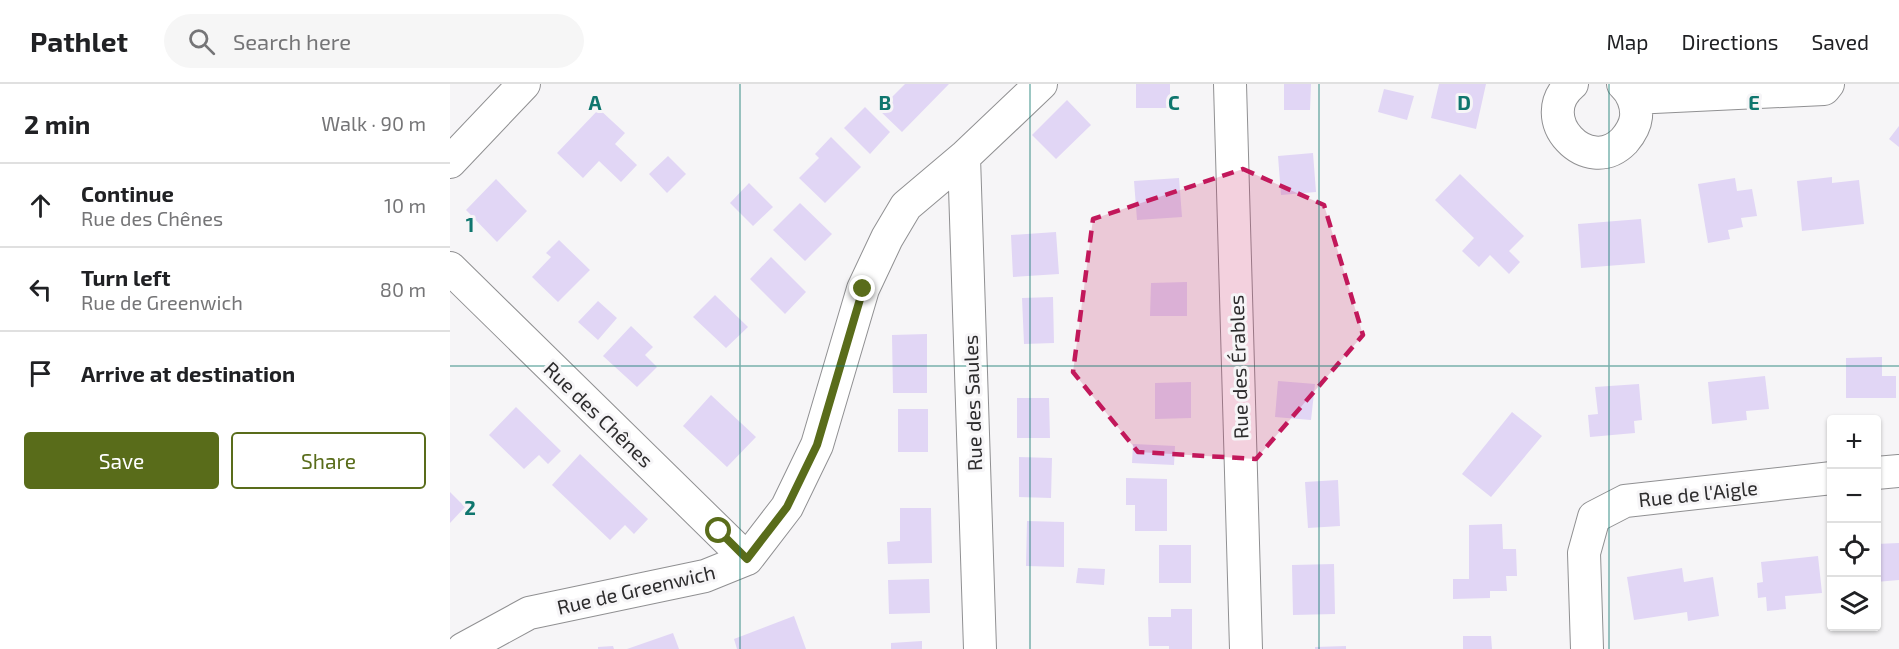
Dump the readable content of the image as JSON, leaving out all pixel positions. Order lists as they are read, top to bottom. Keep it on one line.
{"streets":{"street":["Rue des Érables","Rue des Saules","Rue des Chênes","Rue de l'Aigle","Rue de Greenwich"]},"crossings":[["Rue des Chênes","Rue de Greenwich"]],"page":{"header":"Pathlet","search":"Search here","nav":["Map","Directions","Saved"],"heading":["2 min","Walk · 90 m"],"list":[["Continue","Rue des Chênes","10 m"],["Turn left","Rue de Greenwich","80 m"],"Arrive at destination"],"buttons":["Save","Share"],"map_buttons":["+","−"]},"grid":{"columns":["A","B","C","D","E"],"rows":["1","2"]}}
